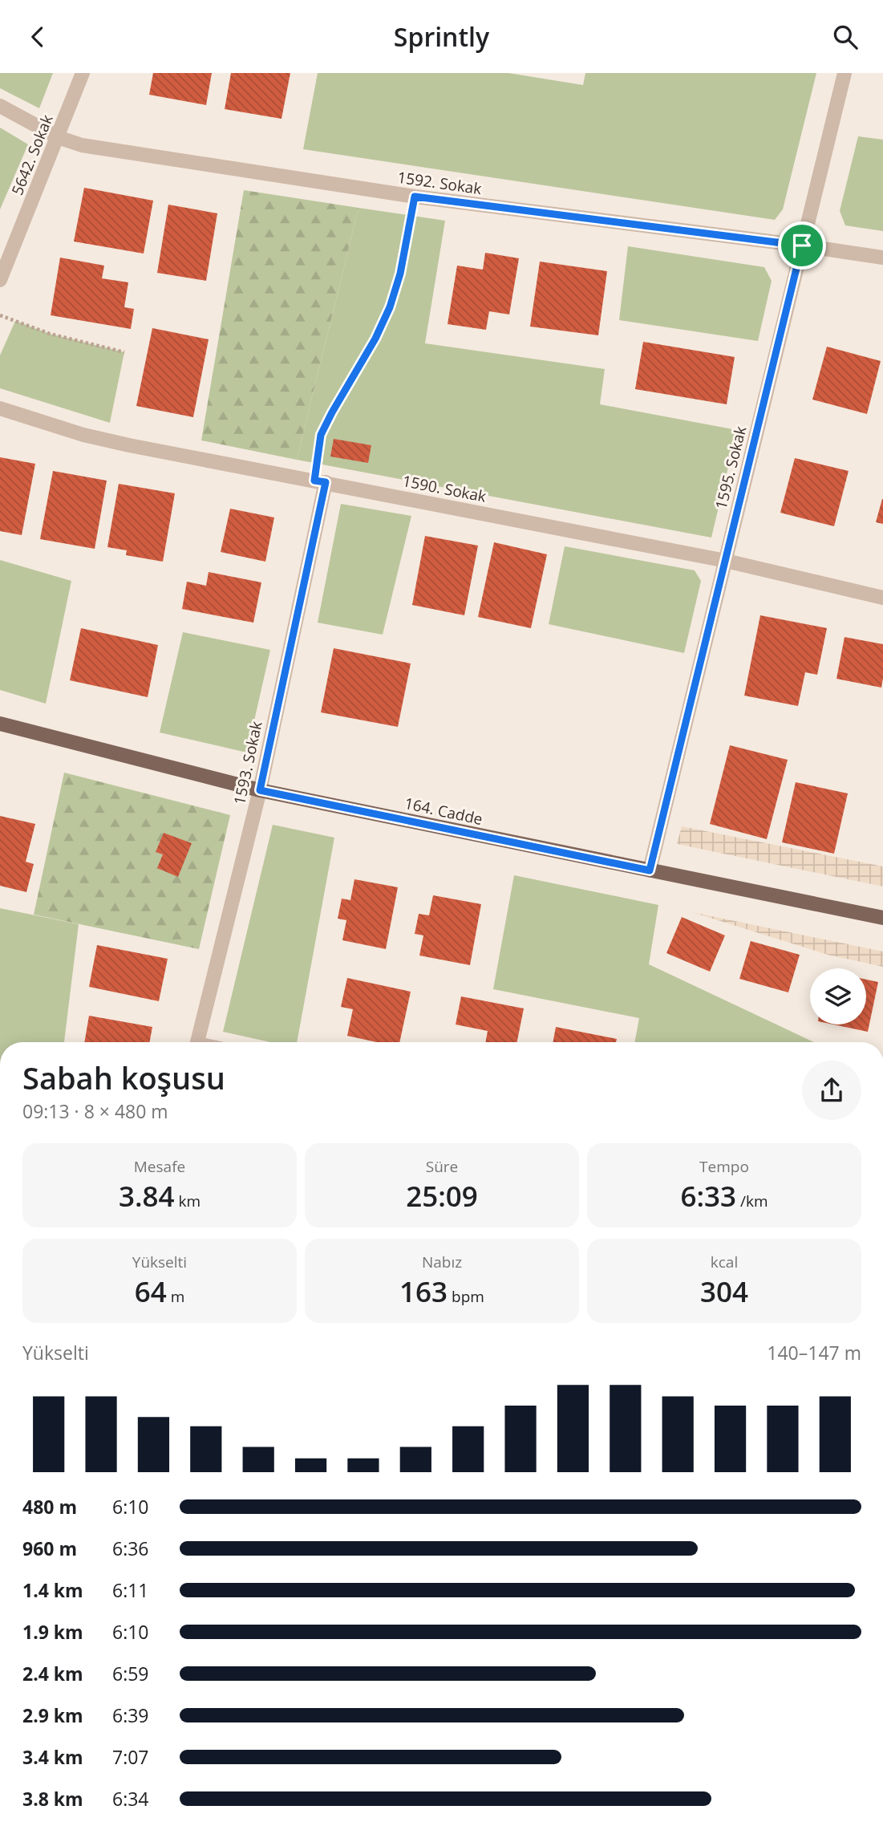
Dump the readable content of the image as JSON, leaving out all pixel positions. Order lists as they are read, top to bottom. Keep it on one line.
{"streets":{"main road":["164. Cadde"],"street":["5642. Sokak","1592. Sokak","1595. Sokak","1590. Sokak","1593. Sokak"]},"crossings":[["5642. Sokak","1592. Sokak"],["1592. Sokak","1595. Sokak"],["1595. Sokak","1590. Sokak"],["1595. Sokak","164. Cadde"],["1590. Sokak","1593. Sokak"],["1593. Sokak","164. Cadde"]],"page":{"header":"Sprintly","heading":["Sabah koşusu","09:13 · 8 × 480 m"],"stats":[["Mesafe","3.84 km"],["Süre","25:09"],["Tempo","6:33 /km"],["Yükselti","64 m"],["Nabız","163 bpm"],["kcal","304"]],"chart":["Yükselti","140–147 m"],"list":[{"name":"480 m","note":"6:10"},{"name":"960 m","note":"6:36"},{"name":"1.4 km","note":"6:11"},{"name":"1.9 km","note":"6:10"},{"name":"2.4 km","note":"6:59"},{"name":"2.9 km","note":"6:39"},{"name":"3.4 km","note":"7:07"},{"name":"3.8 km","note":"6:34"}]}}
